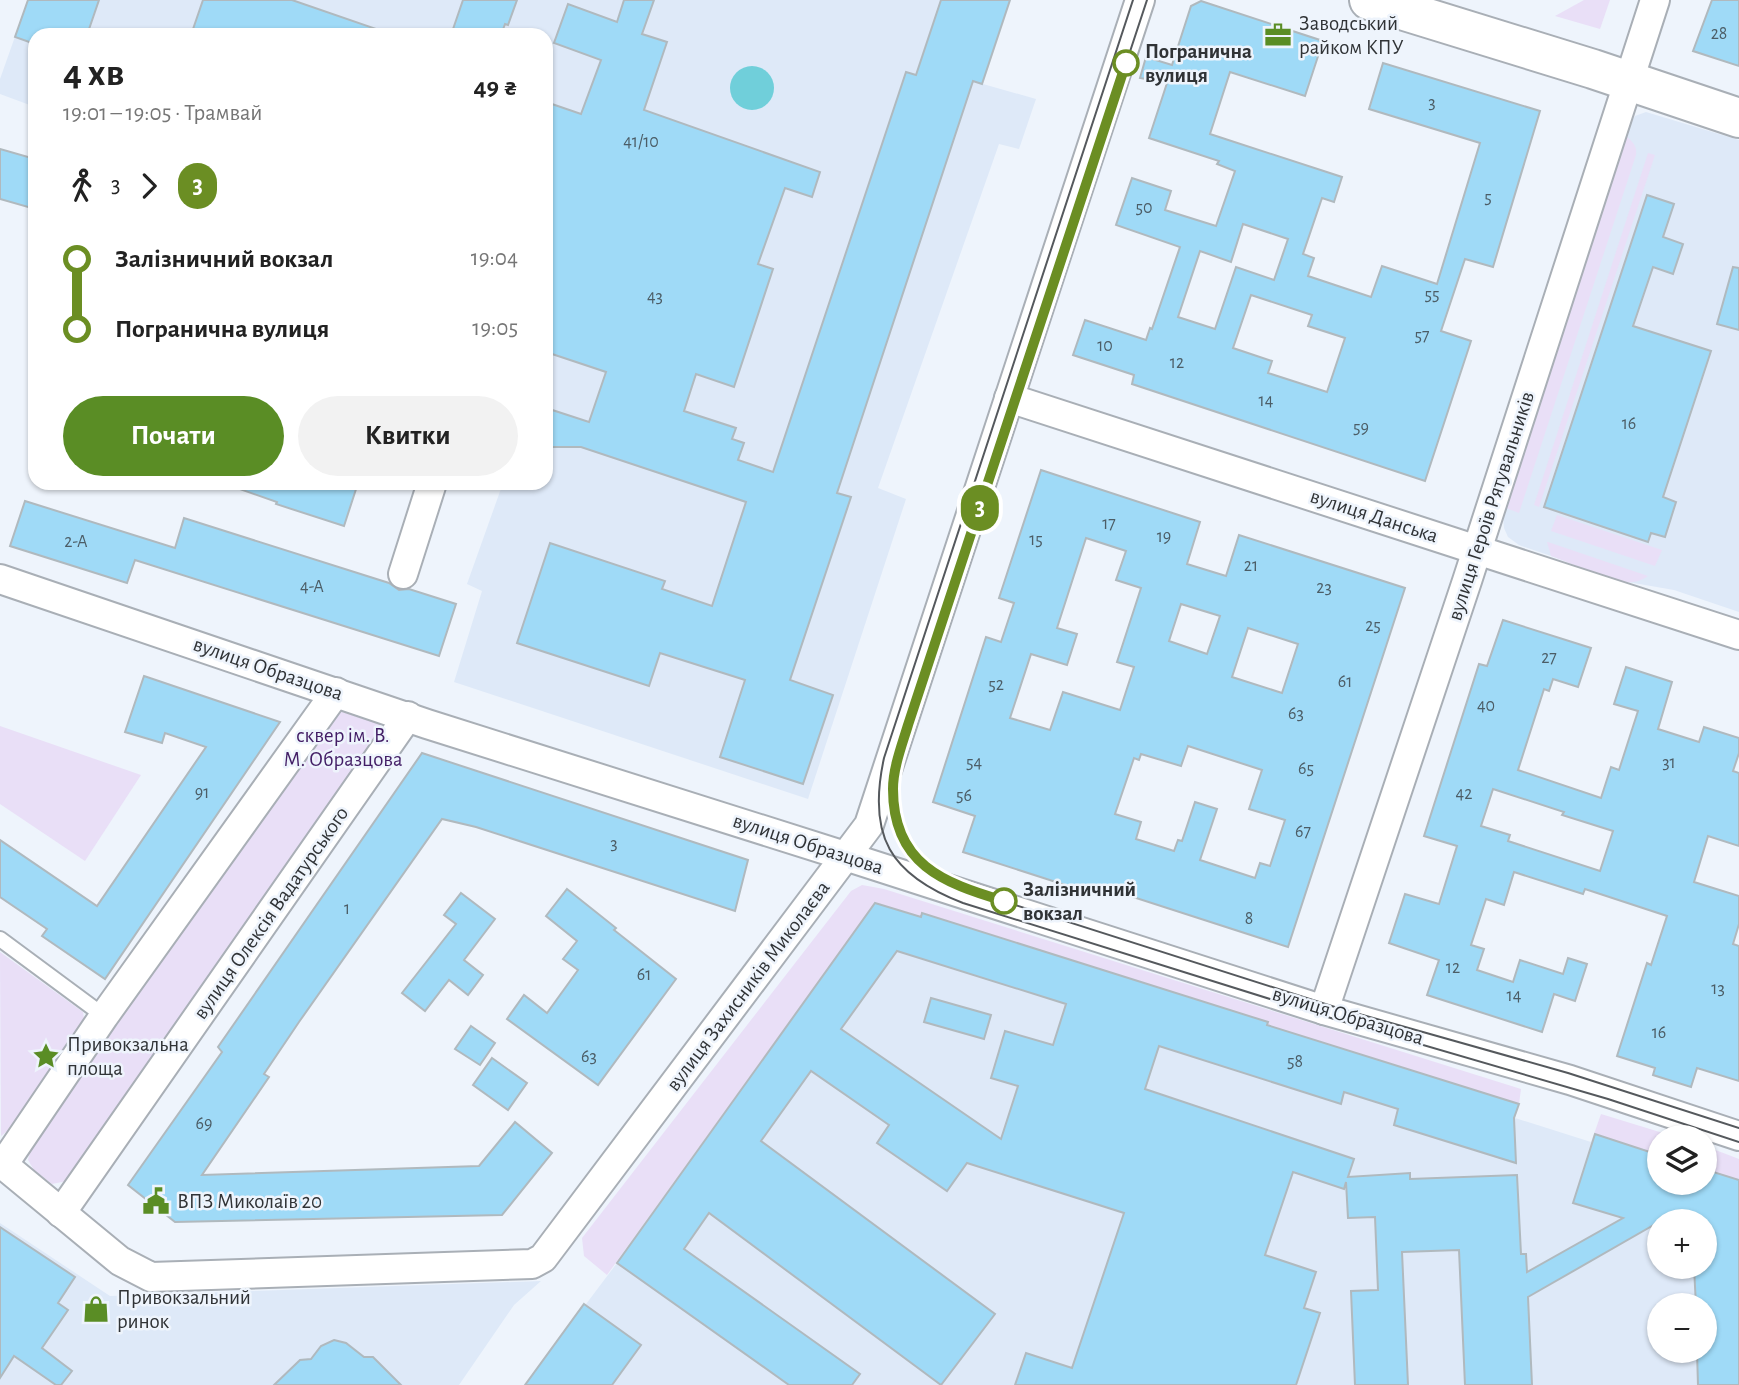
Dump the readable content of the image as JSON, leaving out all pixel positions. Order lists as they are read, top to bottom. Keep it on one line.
{"streets":{"street":["вулиця Героїв Рятувальників","вулиця Данська","вулиця Образцова","вулиця Олексія Вадатурського","вулиця Захисників Миколаєва"]},"crossings":[["вулиця Героїв Рятувальників","вулиця Данська"],["вулиця Героїв Рятувальників","вулиця Образцова"],["вулиця Данська","вулиця Захисників Миколаєва"],["вулиця Образцова","вулиця Олексія Вадатурського"],["вулиця Образцова","вулиця Захисників Миколаєва"],["вулиця Олексія Вадатурського","вулиця Захисників Миколаєва"]],"parks":["сквер ім. В. М. Образцова"],"places":{"office":["Заводський райком КПУ"],"other":["Погранична вулиця","Залізничний вокзал"],"place":["Привокзальна площа"],"public building":["ВПЗ Миколаїв 20"],"shop":["Привокзальний ринок"]},"lines":["tram line 3"],"house_numbers":["28","3","41/10","5","50","55","43","57","10","12","14","16","59","17","19","15","2-А","21","4-А","23","25","27","61","52","40","63","54","31","65","91","42","56","67","3","1","8","12","61","13","14","16","63","58","69"],"page":{"on_map":"3","heading":["4 хв","19:01 – 19:05 · Трамвай","49 ₴"],"legs":["3","3"],"list":[{"name":"Залізничний вокзал","value":"19:04"},{"name":"Погранична вулиця","value":"19:05"}],"buttons":["Почати","Квитки"],"map_buttons":["+","−"]}}
